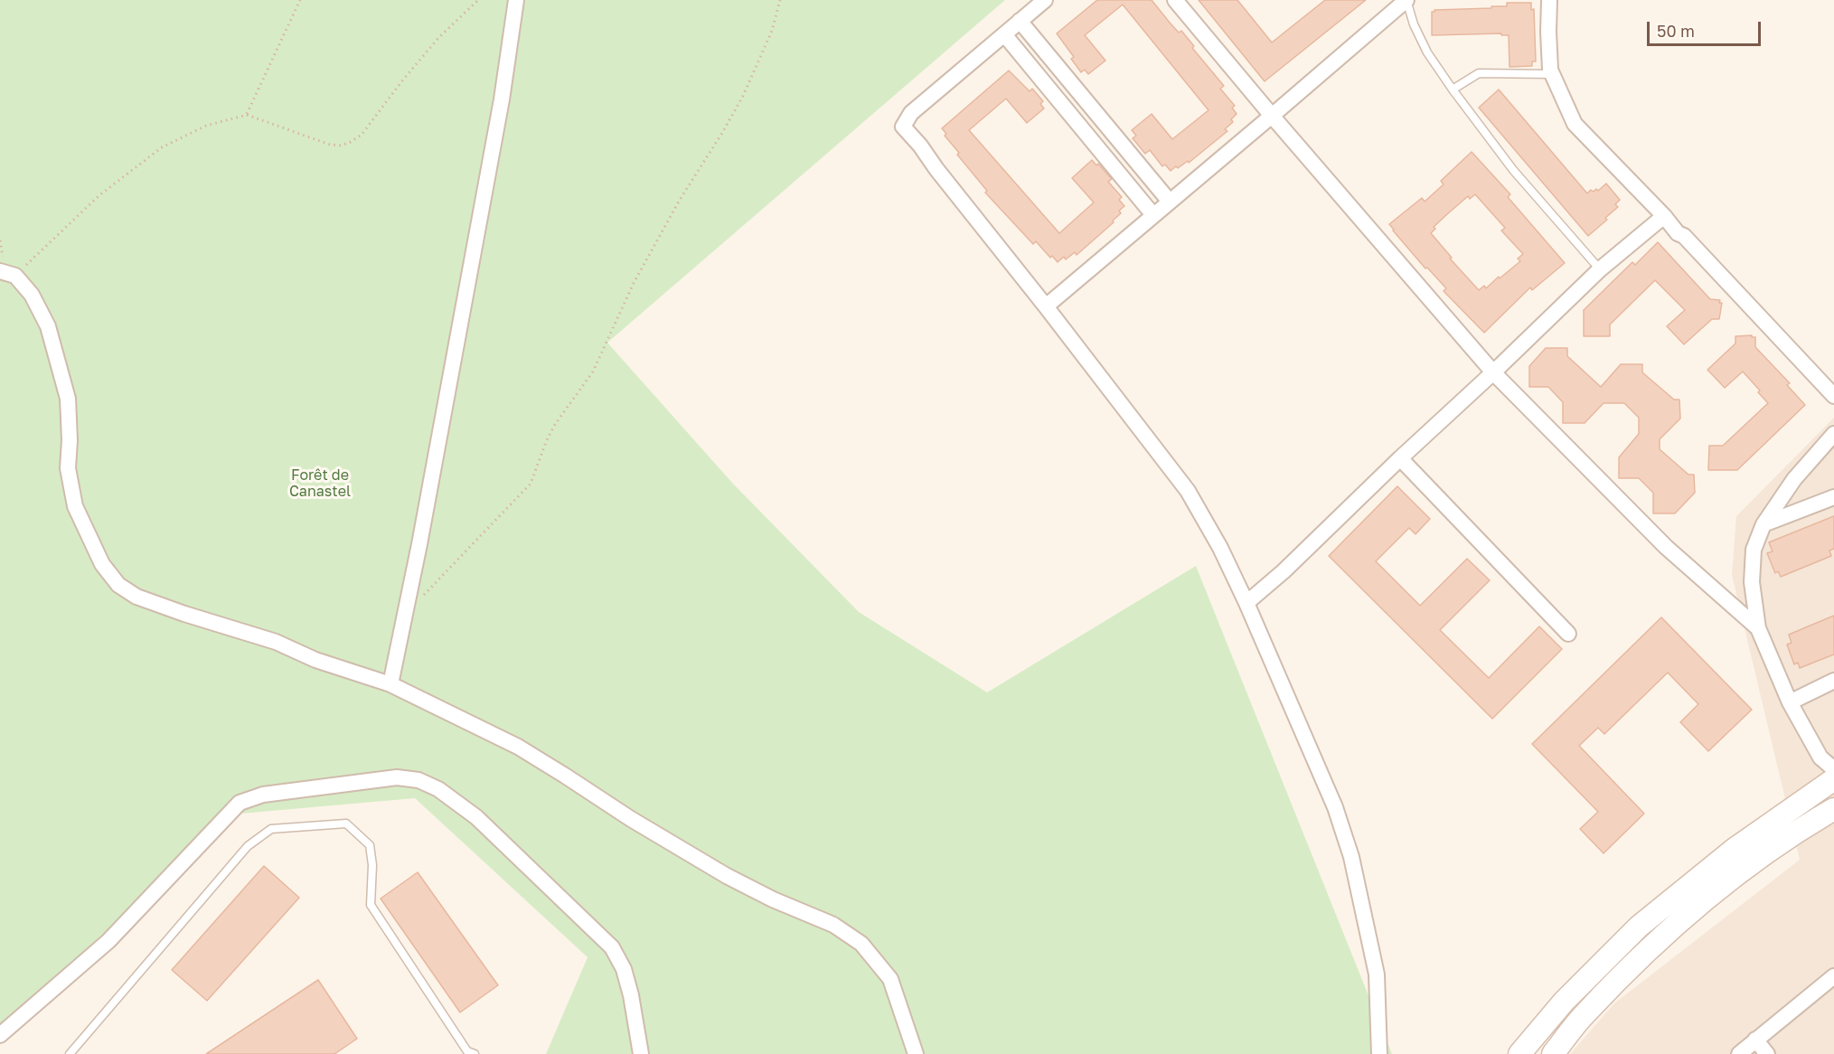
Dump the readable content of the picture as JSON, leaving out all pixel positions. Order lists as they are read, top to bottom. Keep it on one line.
{"parks":["Forêt de Canastel"],"scale_bar":"50 m"}
